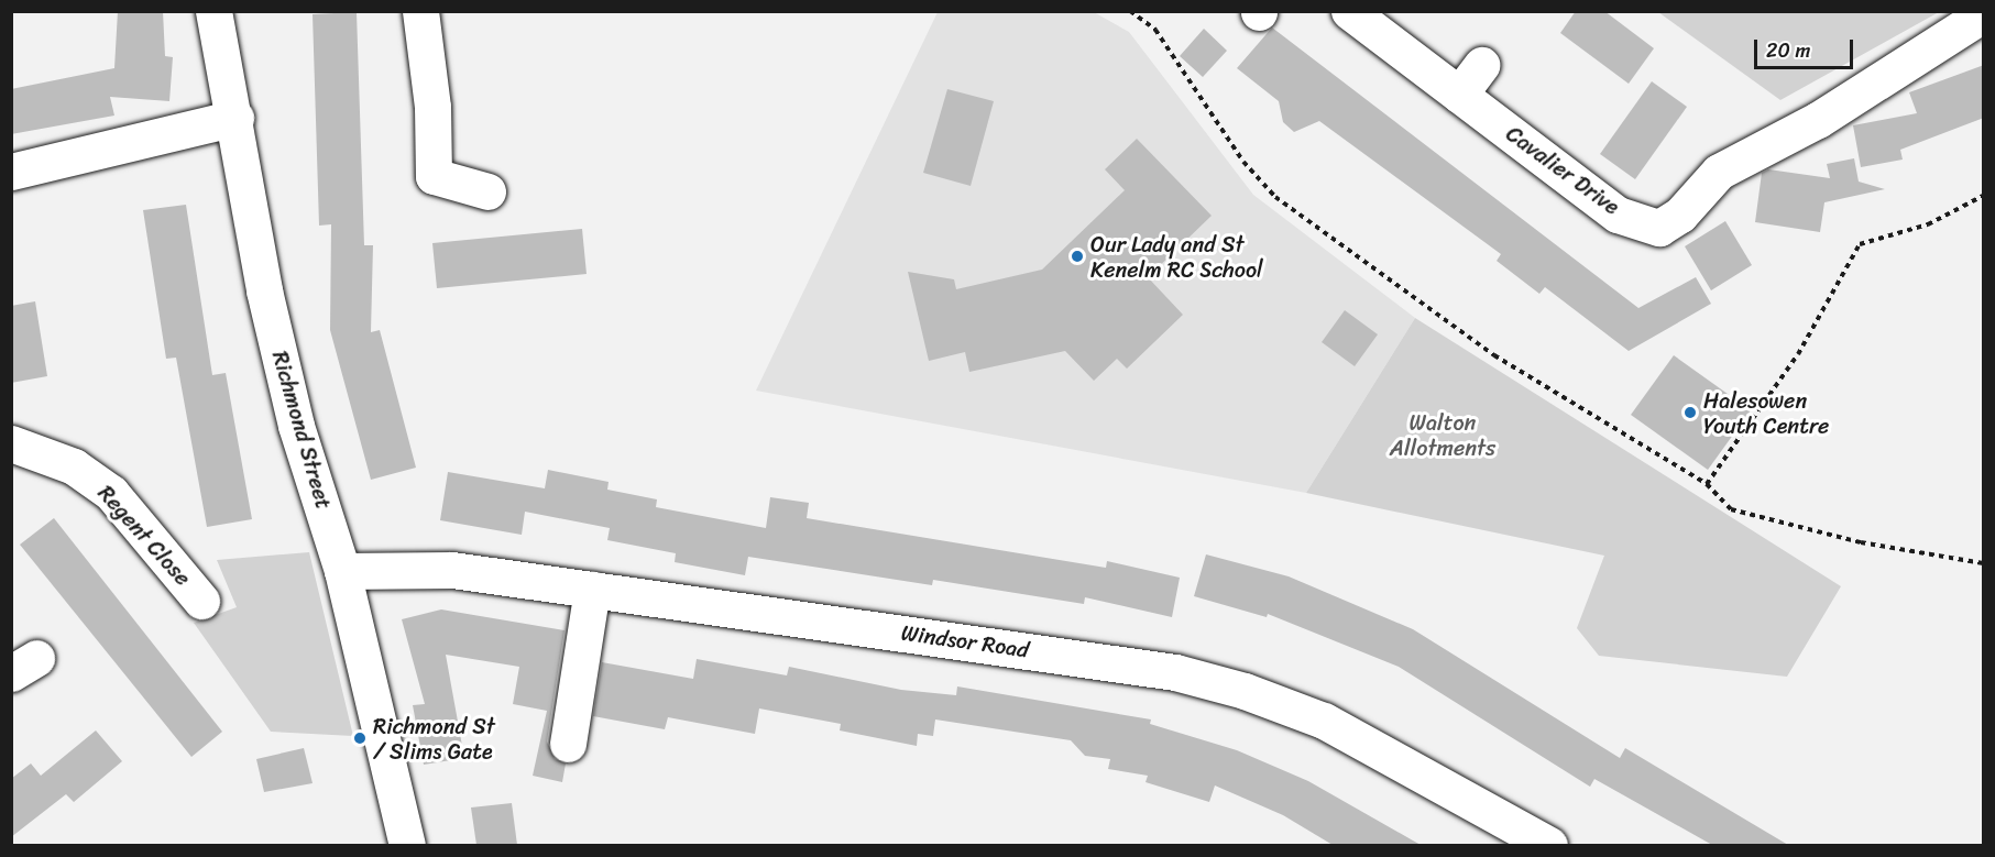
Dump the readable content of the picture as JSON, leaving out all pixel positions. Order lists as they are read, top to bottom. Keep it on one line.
{"streets":{"street":["Cavalier Drive","Richmond Street","Regent Close","Windsor Road"]},"crossings":[["Richmond Street","Windsor Road"]],"parks":["Walton Allotments"],"places":["Our Lady and St Kenelm RC School","Halesowen Youth Centre","Richmond St / Slims Gate"],"scale_bar":"20 m"}
